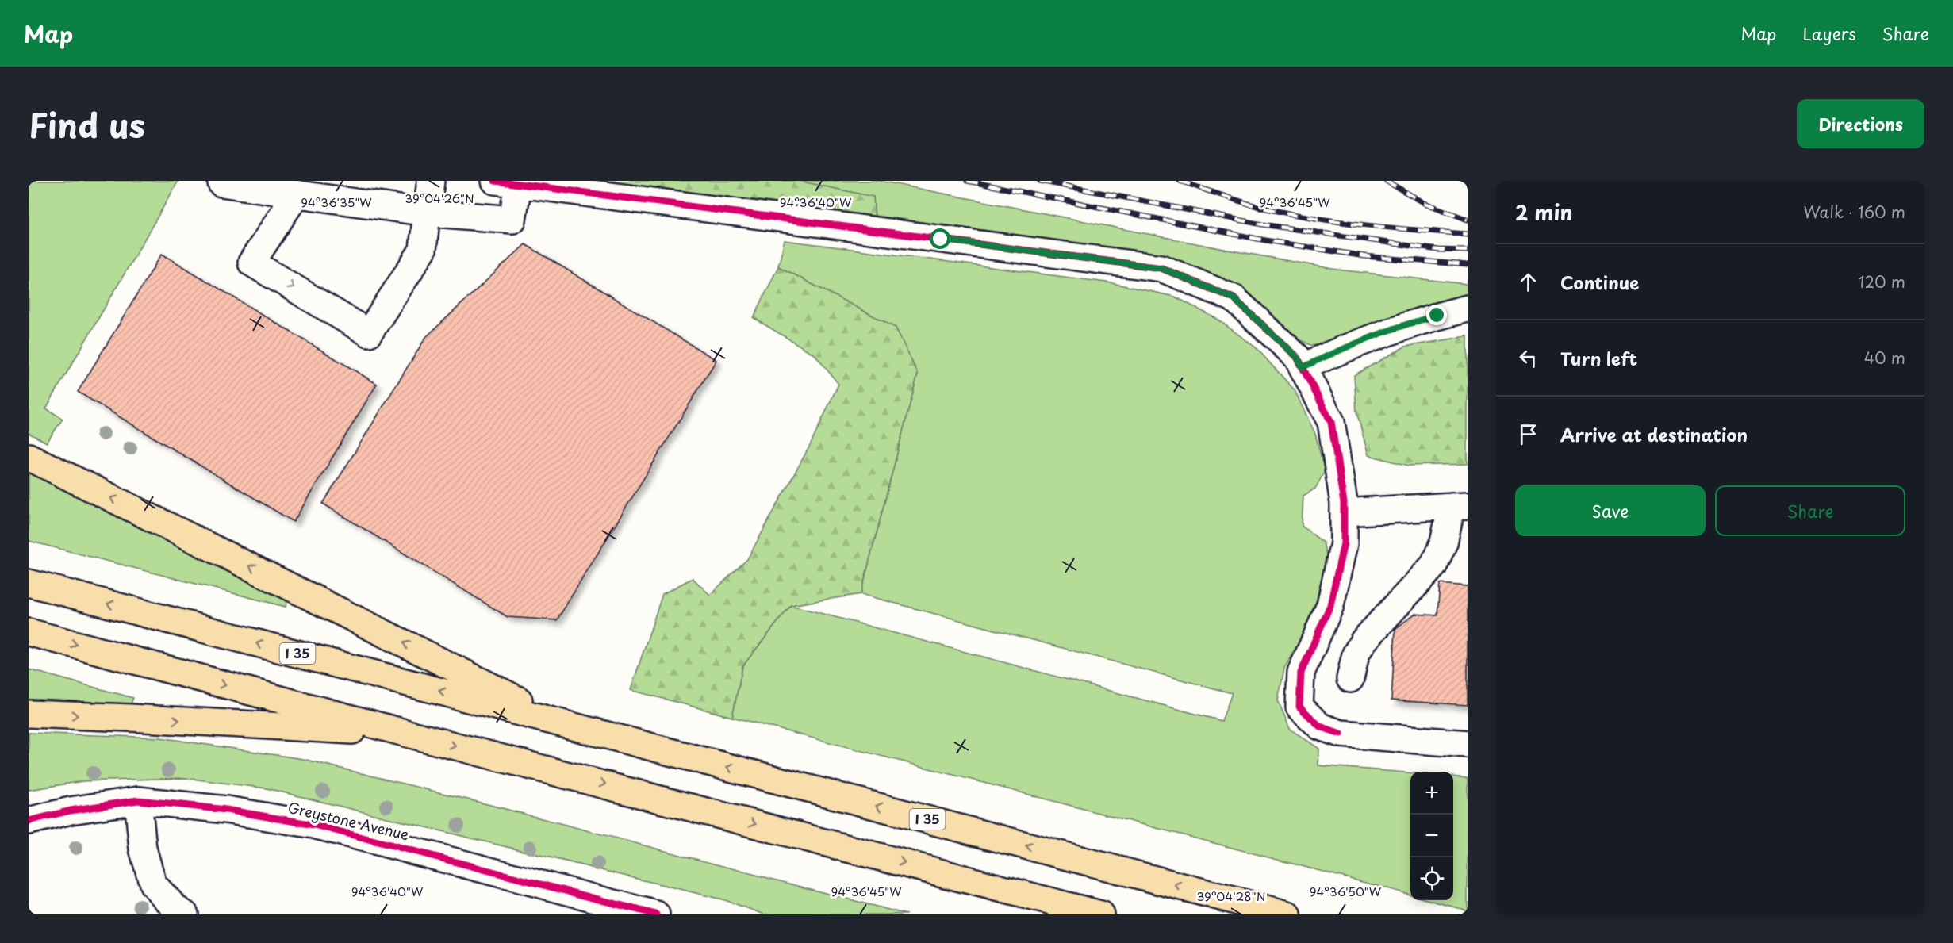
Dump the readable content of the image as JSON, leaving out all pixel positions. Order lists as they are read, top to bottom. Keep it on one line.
{"streets":{"highway":["I 35"],"street":["Greystone Avenue"]},"page":{"header":"Map","nav":["Map","Layers","Share"],"title":"Find us","buttons":["Directions",["Save","Share"]],"heading":["2 min","Walk · 160 m"],"list":[["Continue","120 m"],["Turn left","40 m"],"Arrive at destination"],"map_buttons":["+","−"]},"coordinates":["39°04'26\"N","94°36'35\"W","94°36'40\"W","94°36'45\"W","94°36'50\"W","39°04'28\"N"]}
